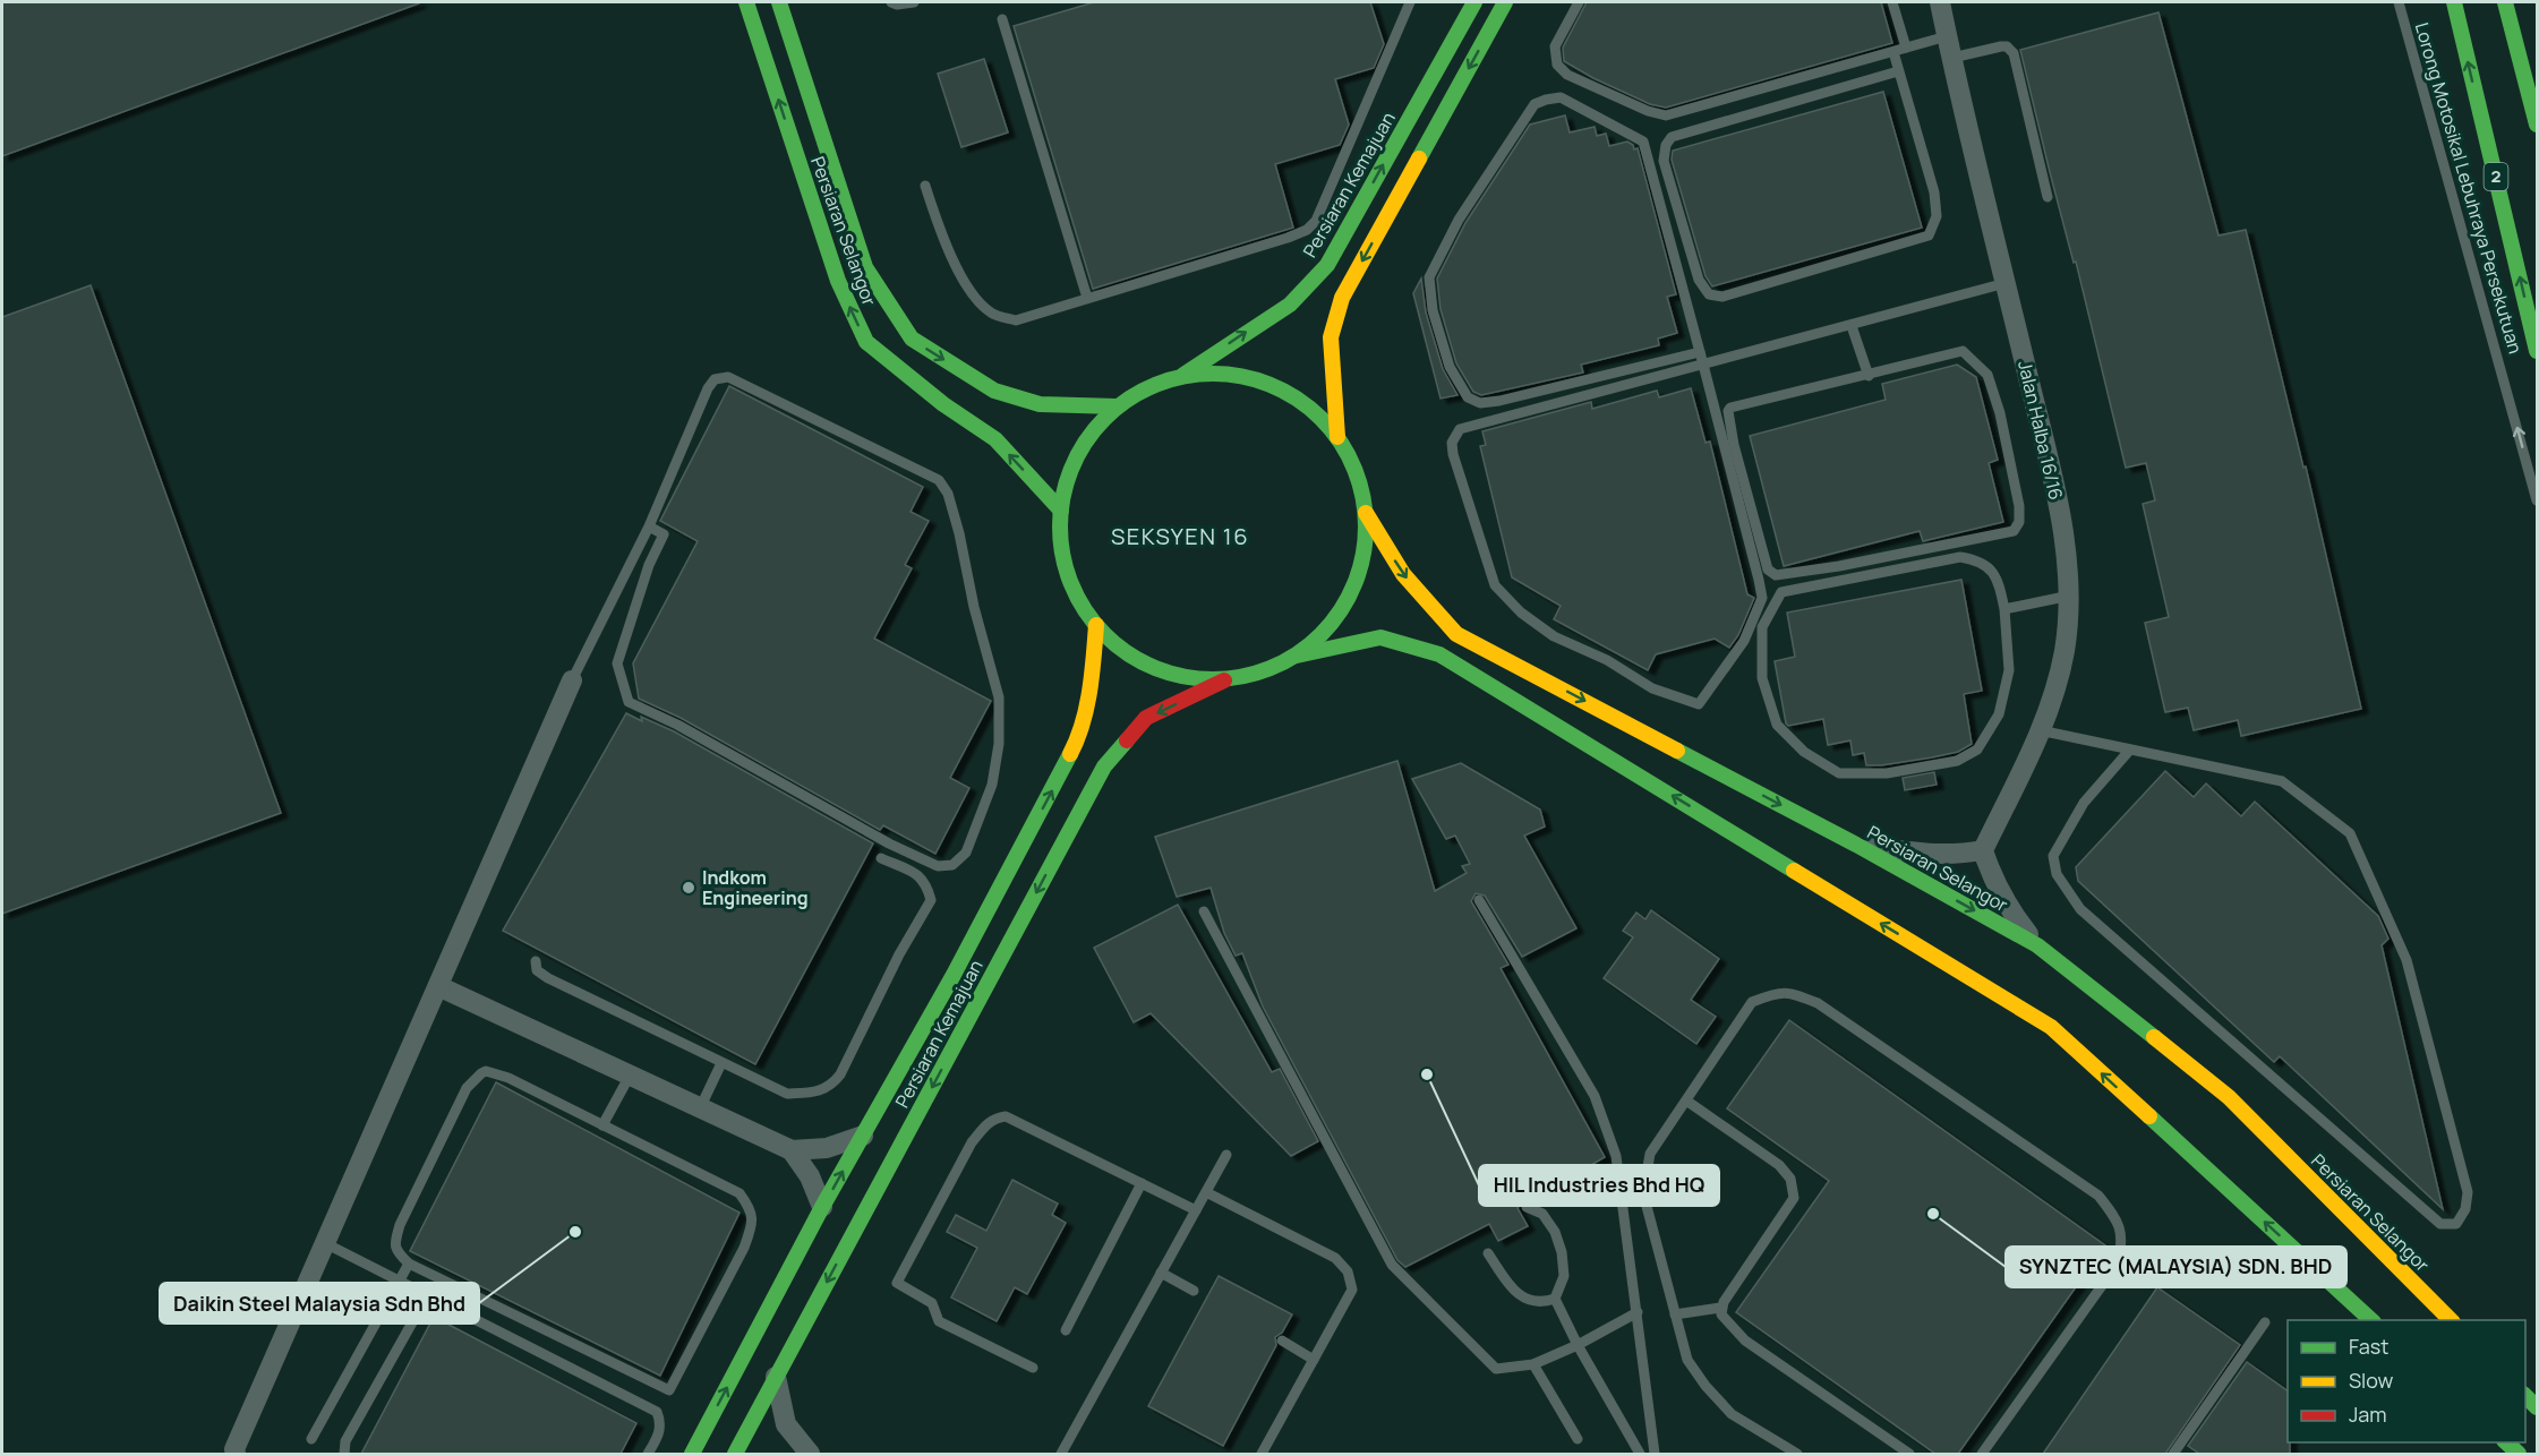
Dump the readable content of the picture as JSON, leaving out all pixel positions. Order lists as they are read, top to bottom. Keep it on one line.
{"streets":{"main road":["2","Persiaran Kemajuan","Persiaran Selangor"],"street":["Jalan Halba 16/16"],"lane":["Lorong Motosikal Lebuhraya Persekutuan"]},"one_way":["Lorong Motosikal Lebuhraya Persekutuan"],"districts":["SEKSYEN 16"],"places":["Indkom Engineering","HIL Industries Bhd HQ","SYNZTEC (MALAYSIA) SDN. BHD","Daikin Steel Malaysia Sdn Bhd"],"legend":["Fast","Slow","Jam"]}
